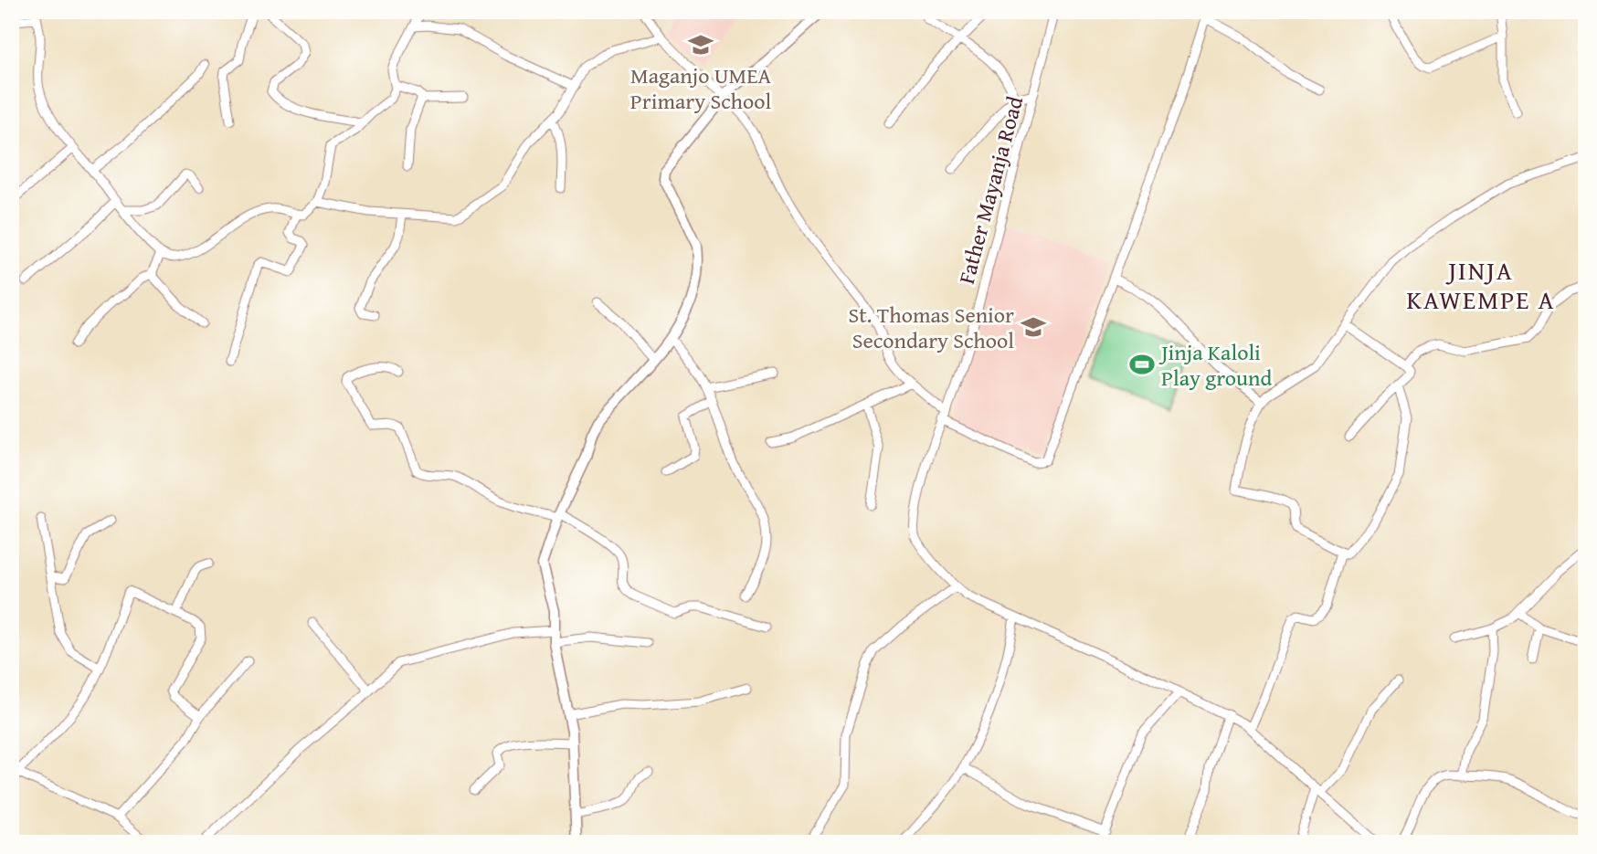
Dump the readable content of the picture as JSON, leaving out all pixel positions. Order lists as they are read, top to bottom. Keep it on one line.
{"streets":{"street":["Father Mayanja Road"]},"districts":["JINJA KAWEMPE A"],"places":{"school or university":["Maganjo UMEA Primary School","St. Thomas Senior Secondary School"],"sports":["Jinja Kaloli Play ground"]}}
